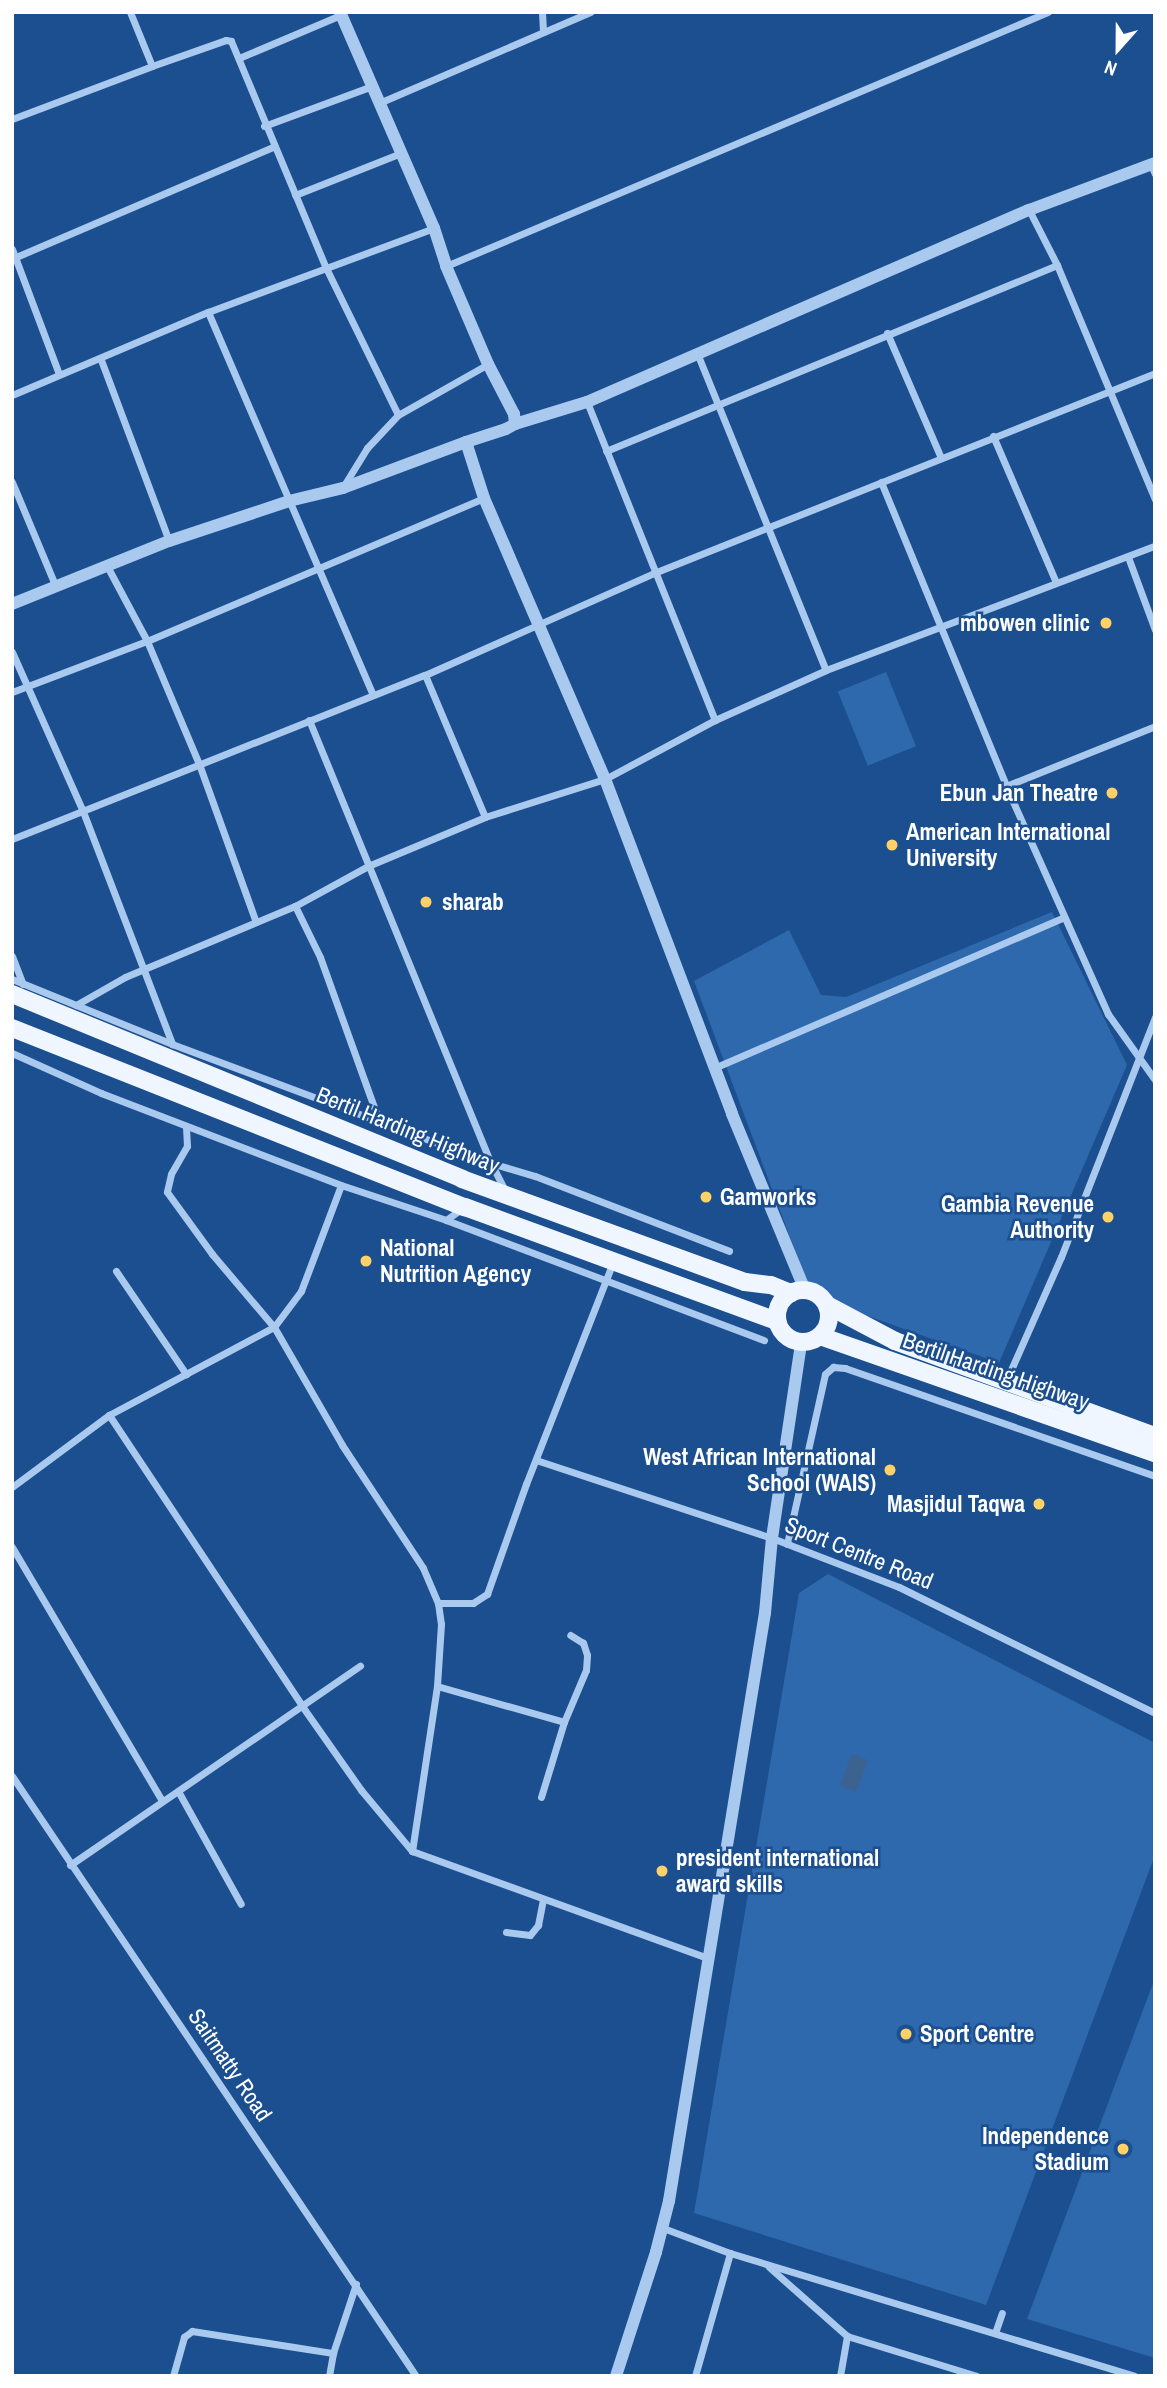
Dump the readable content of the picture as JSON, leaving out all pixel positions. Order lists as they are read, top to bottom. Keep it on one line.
{"streets":{"main road":["Bertil Harding Highway"],"street":["Sport Centre Road","Saitmatty Road"]},"places":["mbowen clinic","Ebun Jan Theatre","American International University","sharab","Gamworks","Gambia Revenue Authority","National Nutrition Agency","West African International School (WAIS)","Masjidul Taqwa","president international award skills","Sport Centre","Independence Stadium"],"north":"bottom"}
